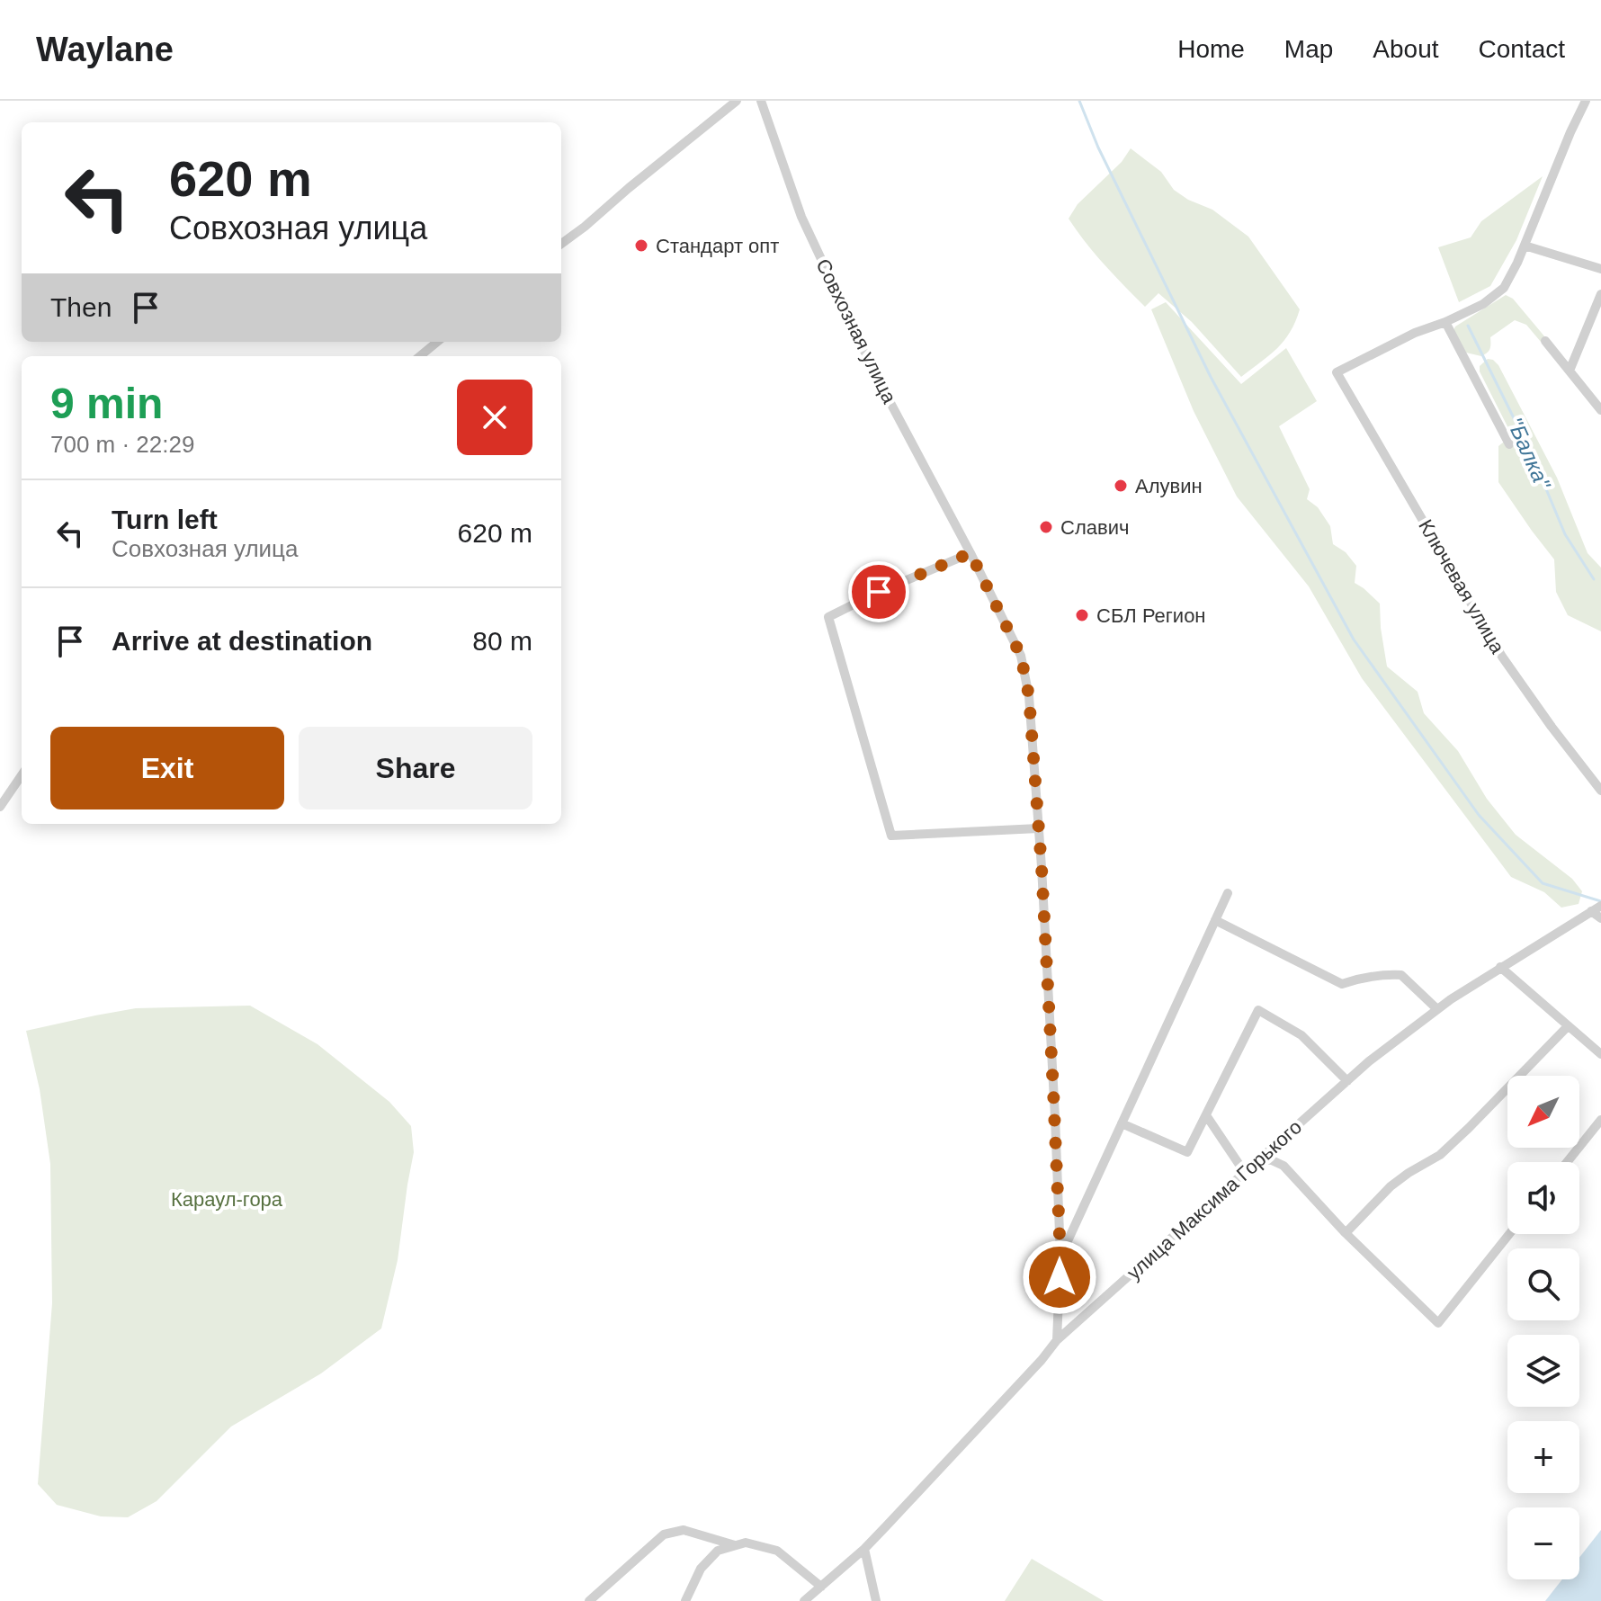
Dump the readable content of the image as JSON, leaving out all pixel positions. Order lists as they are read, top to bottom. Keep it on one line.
{"streets":{"street":["Совхозная улица","Ключевая улица","улица Максима Горького"]},"crossings":[["Совхозная улица","улица Максима Горького"]],"water":["\"Балка\""],"parks":["Караул-гора"],"places":["Стандарт опт","Алувин","Славич","СБЛ Регион"],"north":"bottom left","page":{"header":"Waylane","nav":["Home","Map","About","Contact"],"turn":["620 m","Совхозная улица"],"then":"Then","heading":["9 min","700 m · 22:29"],"list":[{"name":"Turn left","note":"Совхозная улица","value":"620 m"},{"name":"Arrive at destination","value":"80 m"}],"buttons":["Exit","Share"],"map_buttons":["+","−"]}}
